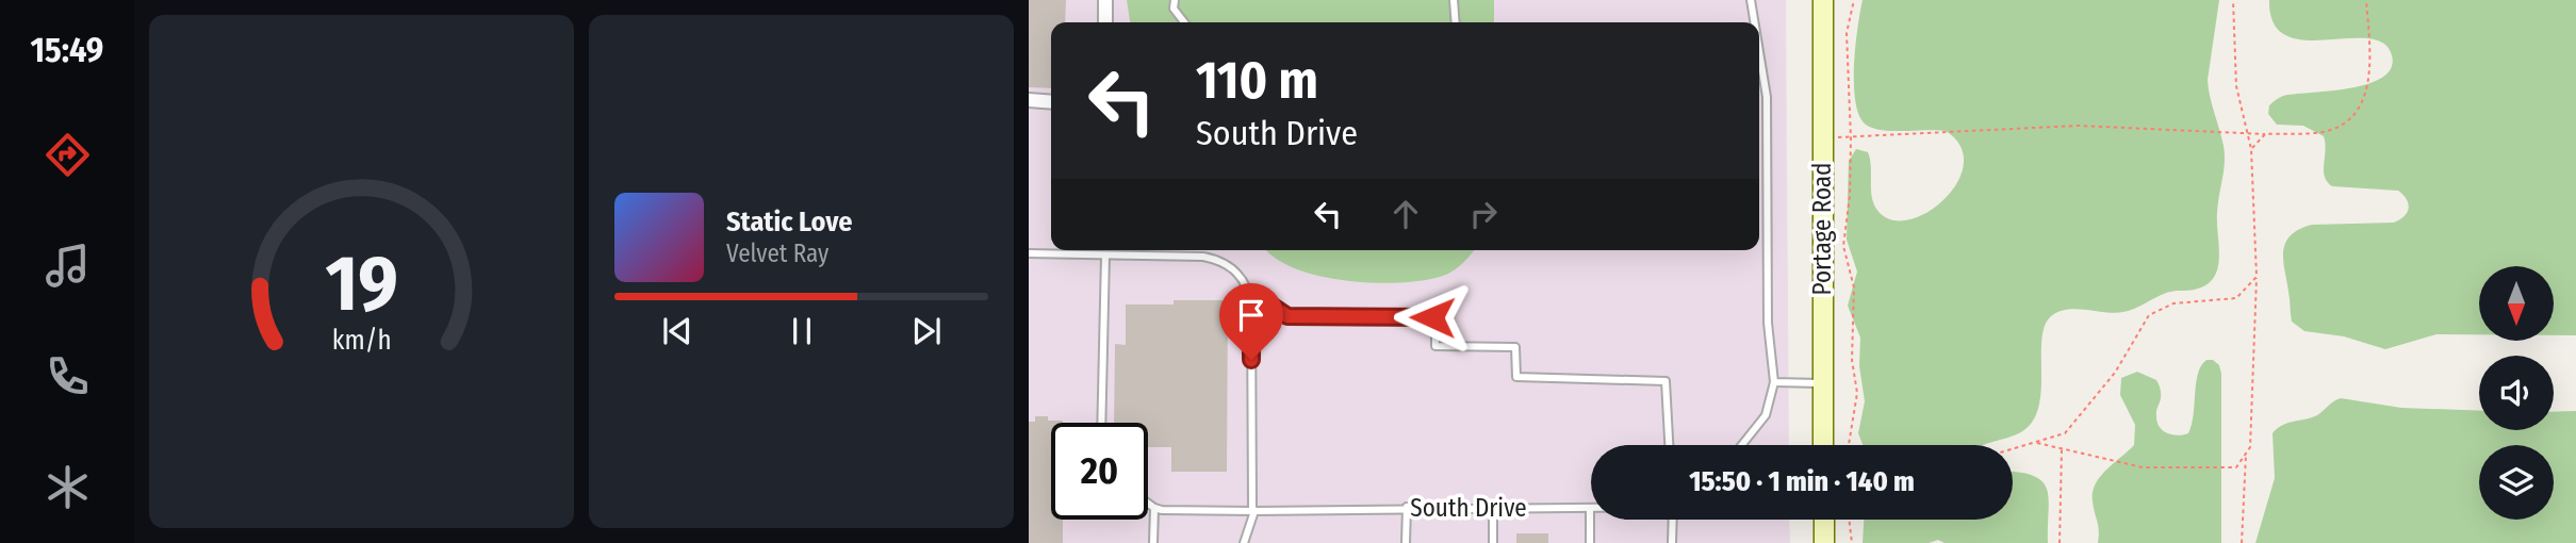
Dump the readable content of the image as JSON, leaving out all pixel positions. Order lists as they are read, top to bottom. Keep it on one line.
{"streets":{"main road":["Portage Road"],"lane":["South Drive"]},"north":"bottom","page":{"tabs":"15:49","turn":["110 m","South Drive"],"song":["Static Love","Velvet Ray"],"limit":"20","trip":"15:50 · 1 min · 140 m","gauge":["19","km/h"]}}
